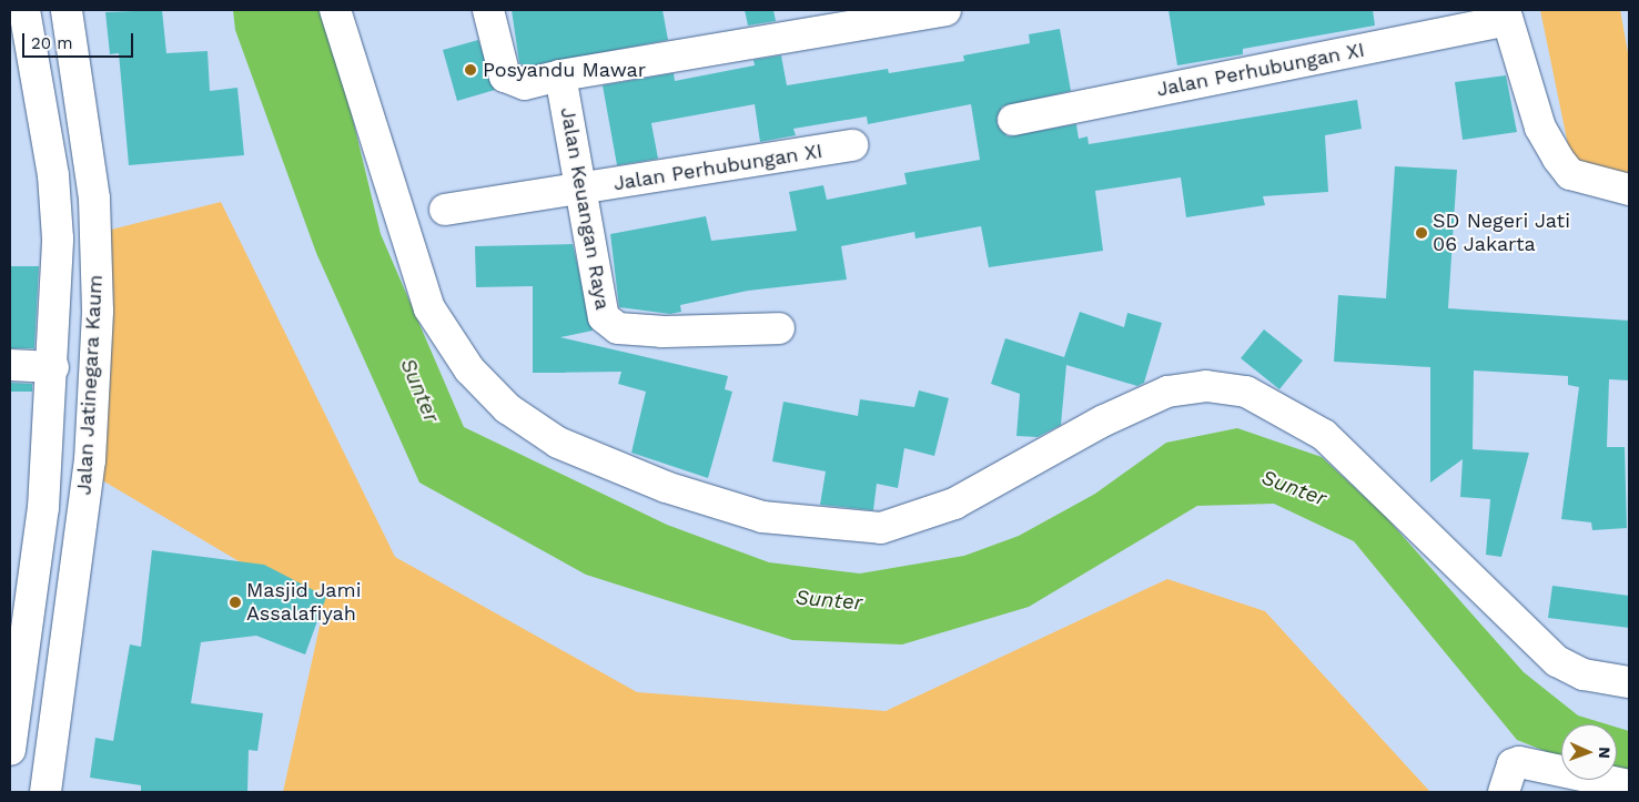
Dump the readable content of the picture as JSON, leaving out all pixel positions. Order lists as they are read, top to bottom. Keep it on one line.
{"streets":{"street":["Jalan Perhubungan XI","Jalan Keuangan Raya","Jalan Jatinegara Kaum"]},"crossings":[["Jalan Perhubungan XI","Jalan Keuangan Raya"]],"water":["Sunter"],"places":["Posyandu Mawar","SD Negeri Jati 06 Jakarta","Masjid Jami Assalafiyah"],"scale_bar":"20 m","north":"right"}
